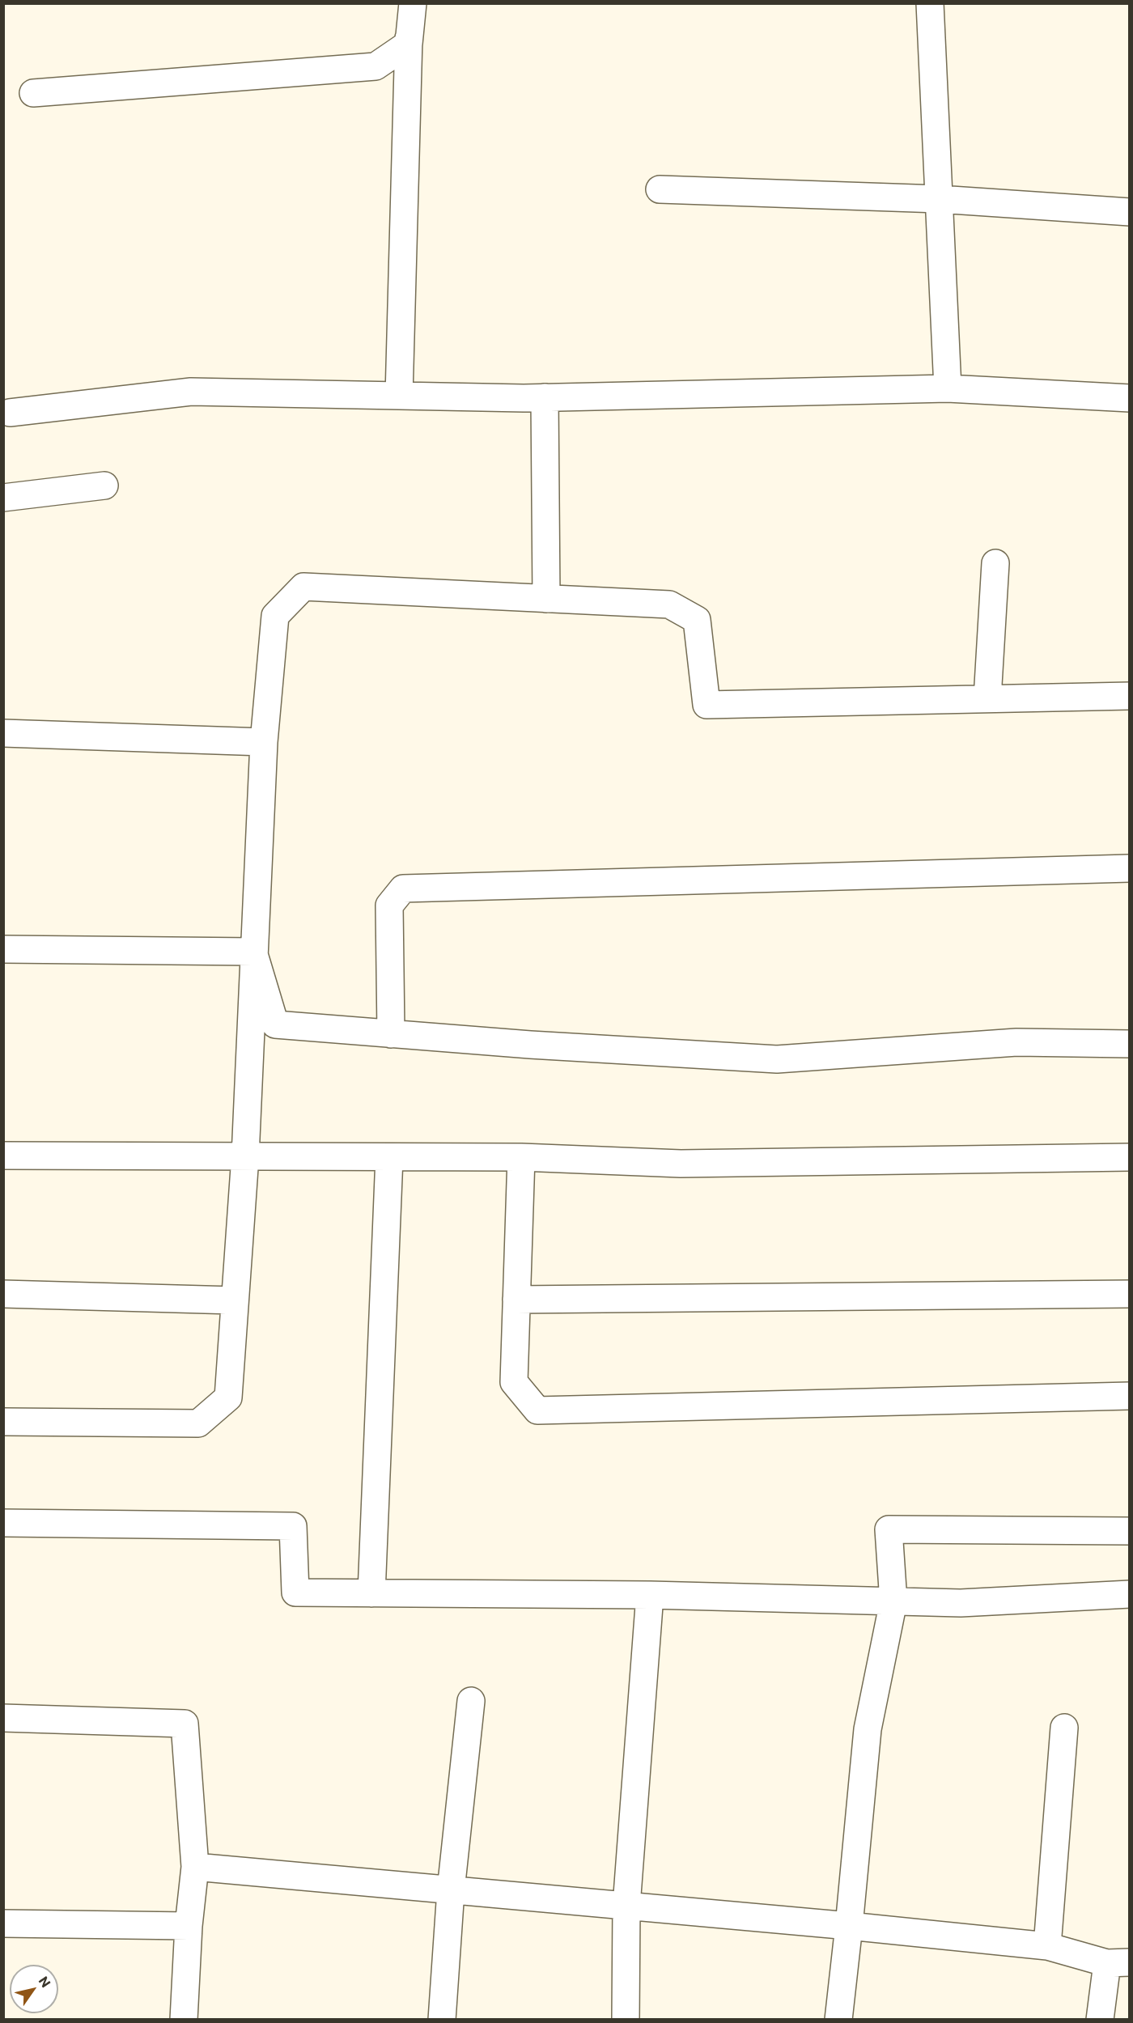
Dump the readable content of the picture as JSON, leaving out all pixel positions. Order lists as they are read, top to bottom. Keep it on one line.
{"north":"top right"}
